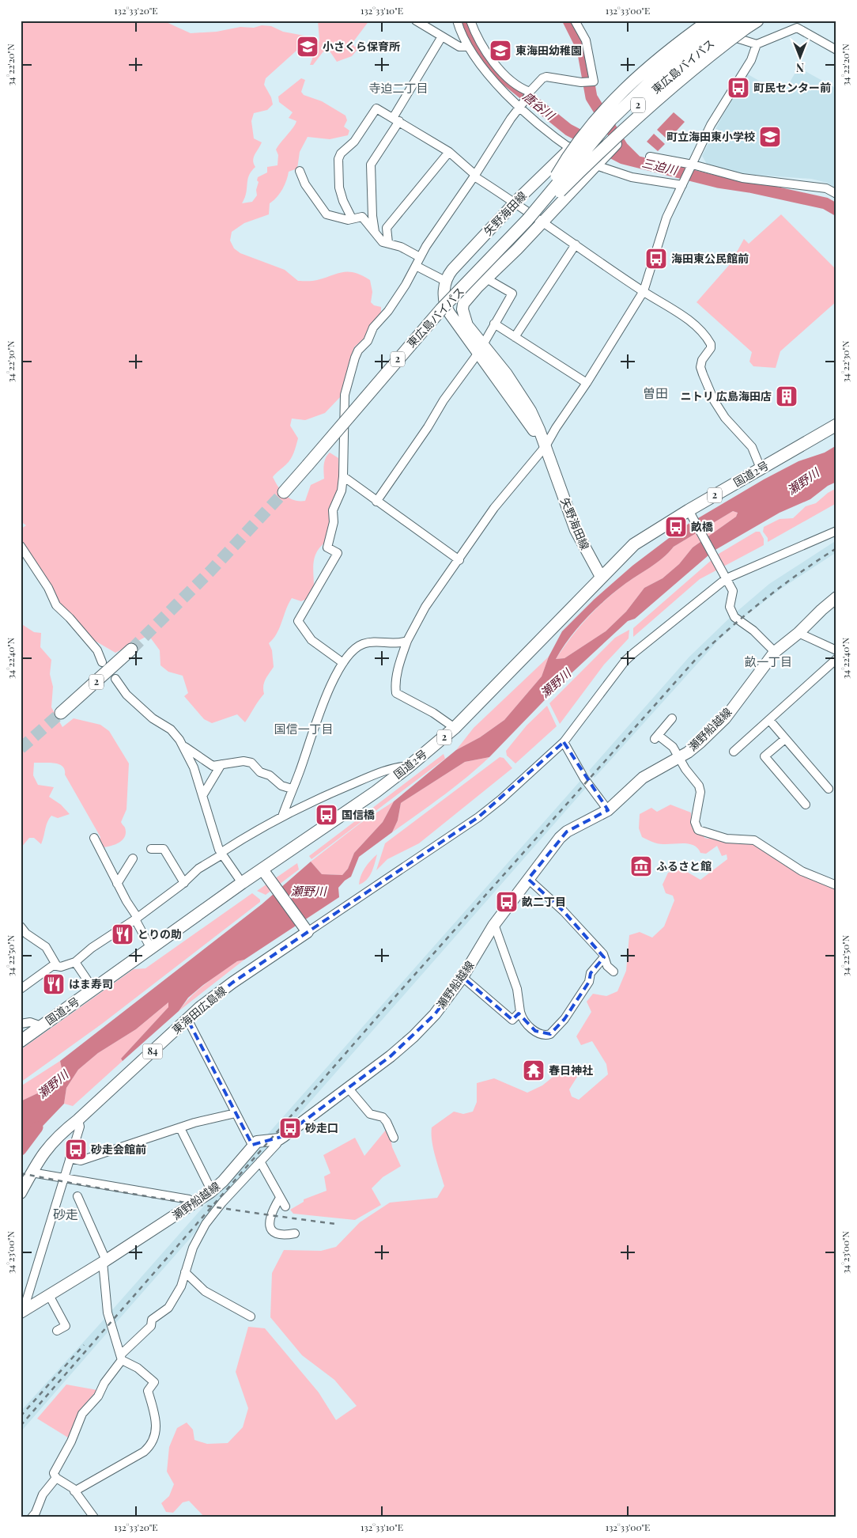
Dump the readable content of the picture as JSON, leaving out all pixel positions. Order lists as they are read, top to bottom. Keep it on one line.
{"streets":{"highway":["東広島バイパス","2","国道2号"],"main road":["矢野海田線","瀬野船越線","東海田広島線","84"]},"crossings":[["矢野海田線","国道2号"]],"districts":["寺迫二丁目","曽田","畝一丁目","国信一丁目","砂走"],"water":["唐谷川","三迫川","瀬野川"],"places":{"school or university":["小さくら保育所","東海田幼稚園","町立海田東小学校"],"bus stop":["町民センター前","海田東公民館前","畝橋","国信橋","畝二丁目","砂走口","砂走会館前"],"building":["ニトリ 広島海田店"],"museum":["ふるさと館"],"restaurant":["とりの助","はま寿司"],"temple":["春日神社"]},"north":"bottom","coordinates":["132°33'20\"E","132°33'10\"E","132°33'00\"E","34°22'20\"N","34°22'30\"N","34°22'40\"N","34°22'50\"N","34°23'00\"N"]}
